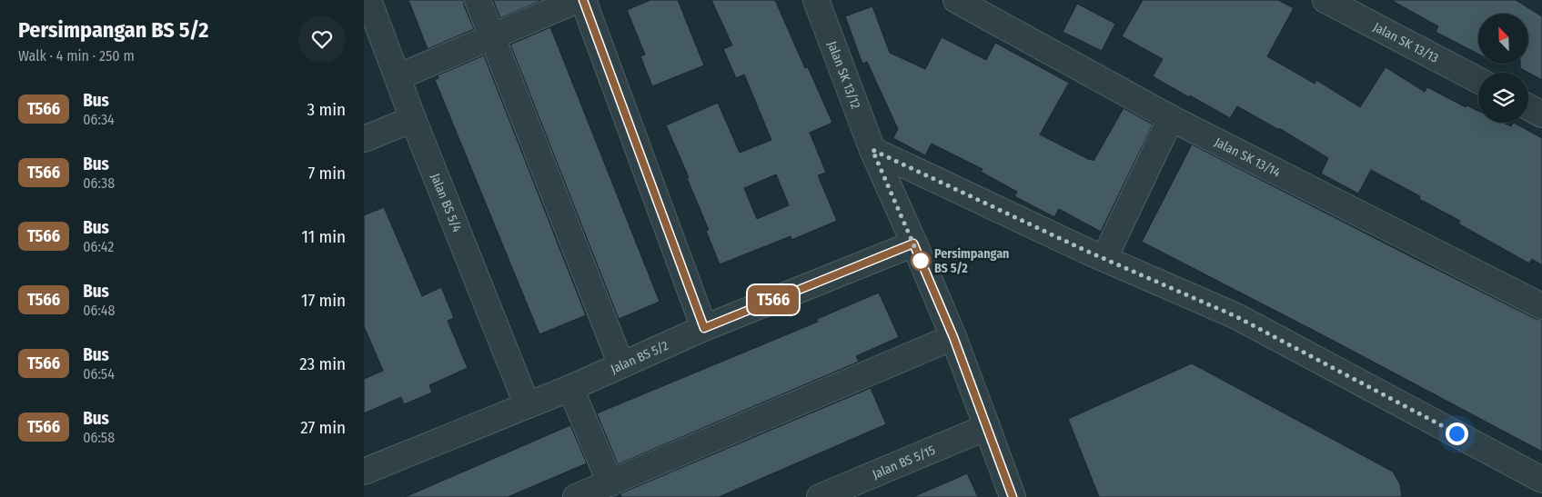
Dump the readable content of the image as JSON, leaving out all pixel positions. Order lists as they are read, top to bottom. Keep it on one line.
{"streets":{"street":["Jalan SK 13/13","Jalan SK 13/12","Jalan SK 13/14","Jalan BS 5/4","Jalan BS 5/2","Jalan BS 5/15"]},"crossings":[["Jalan SK 13/12","Jalan BS 5/2"],["Jalan SK 13/12","Jalan BS 5/15"],["Jalan BS 5/4","Jalan BS 5/2"]],"places":["Persimpangan BS 5/2"],"lines":["bus line T566"],"north":"top left","page":{"heading":["Persimpangan BS 5/2","Walk · 4 min · 250 m"],"on_map":"T566","list":[{"mark":"T566","name":"Bus","note":"06:34","value":"3 min"},{"mark":"T566","name":"Bus","note":"06:38","value":"7 min"},{"mark":"T566","name":"Bus","note":"06:42","value":"11 min"},{"mark":"T566","name":"Bus","note":"06:48","value":"17 min"},{"mark":"T566","name":"Bus","note":"06:54","value":"23 min"},{"mark":"T566","name":"Bus","note":"06:58","value":"27 min"}]}}
